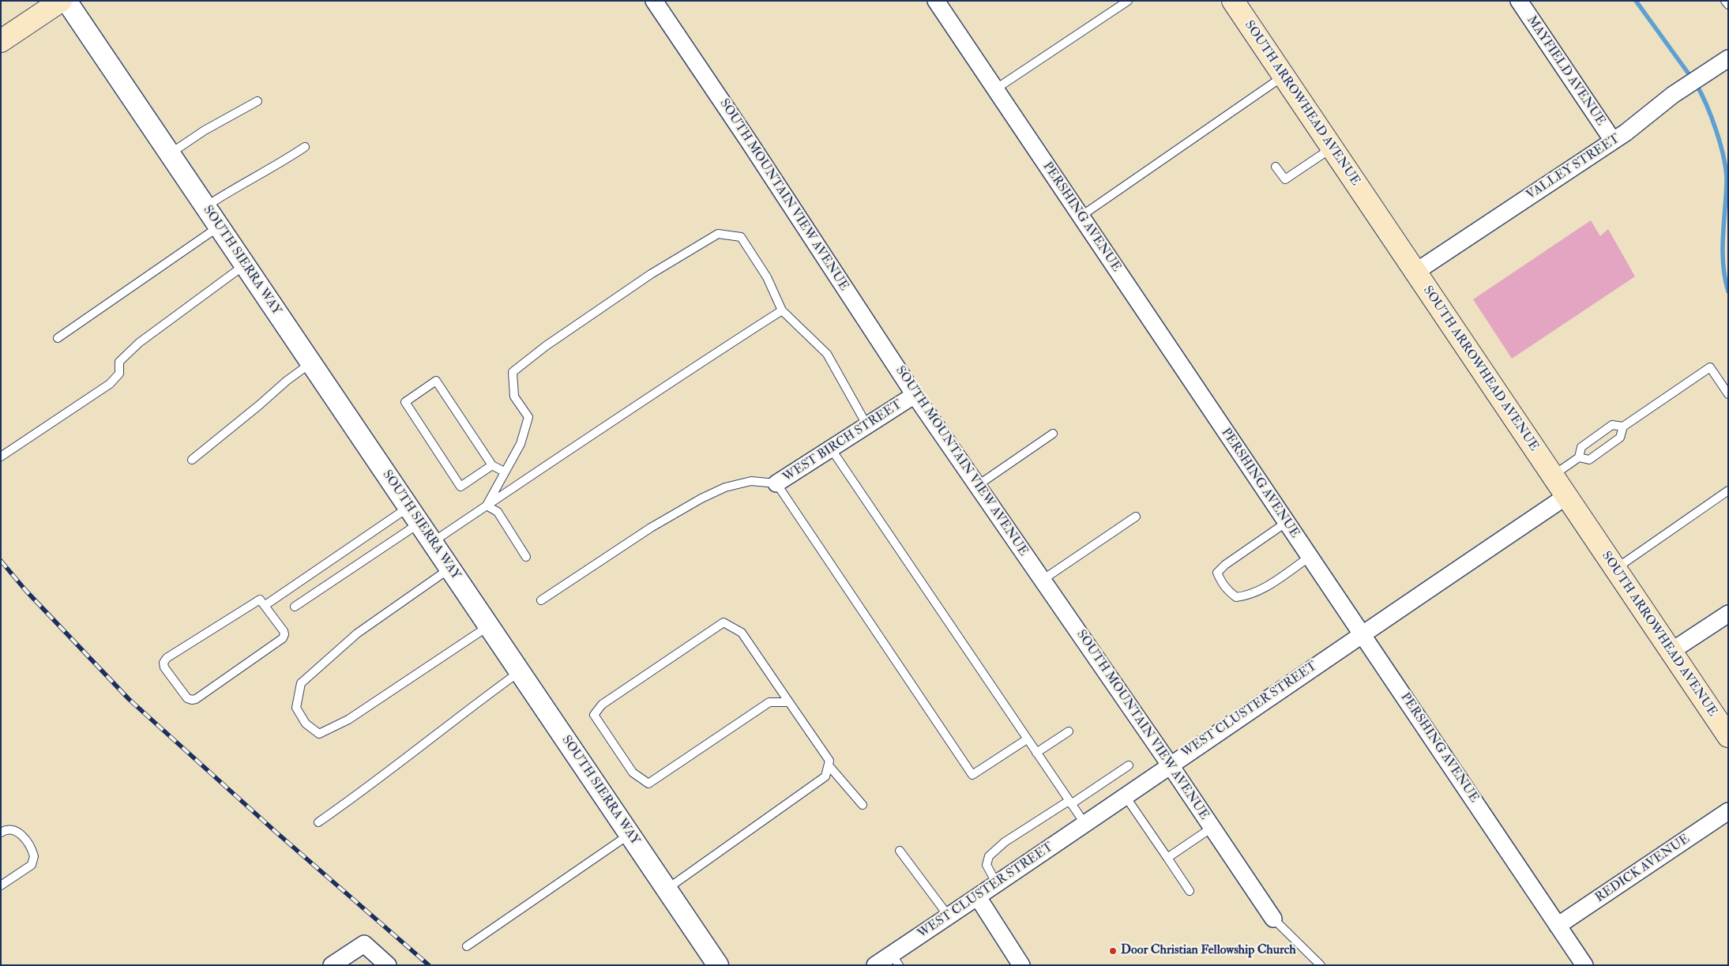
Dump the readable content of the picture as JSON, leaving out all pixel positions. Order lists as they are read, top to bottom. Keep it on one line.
{"streets":{"main road":["SOUTH ARROWHEAD AVENUE"],"street":["MAYFIELD AVENUE","VALLEY STREET","SOUTH MOUNTAIN VIEW AVENUE","PERSHING AVENUE","SOUTH SIERRA WAY","WEST BIRCH STREET","WEST CLUSTER STREET","REDICK AVENUE"]},"crossings":[["MAYFIELD AVENUE","VALLEY STREET"],["SOUTH ARROWHEAD AVENUE","VALLEY STREET"],["SOUTH ARROWHEAD AVENUE","WEST CLUSTER STREET"],["SOUTH MOUNTAIN VIEW AVENUE","WEST BIRCH STREET"],["SOUTH MOUNTAIN VIEW AVENUE","WEST CLUSTER STREET"],["PERSHING AVENUE","WEST CLUSTER STREET"],["PERSHING AVENUE","REDICK AVENUE"]],"places":["Door Christian Fellowship Church"]}
